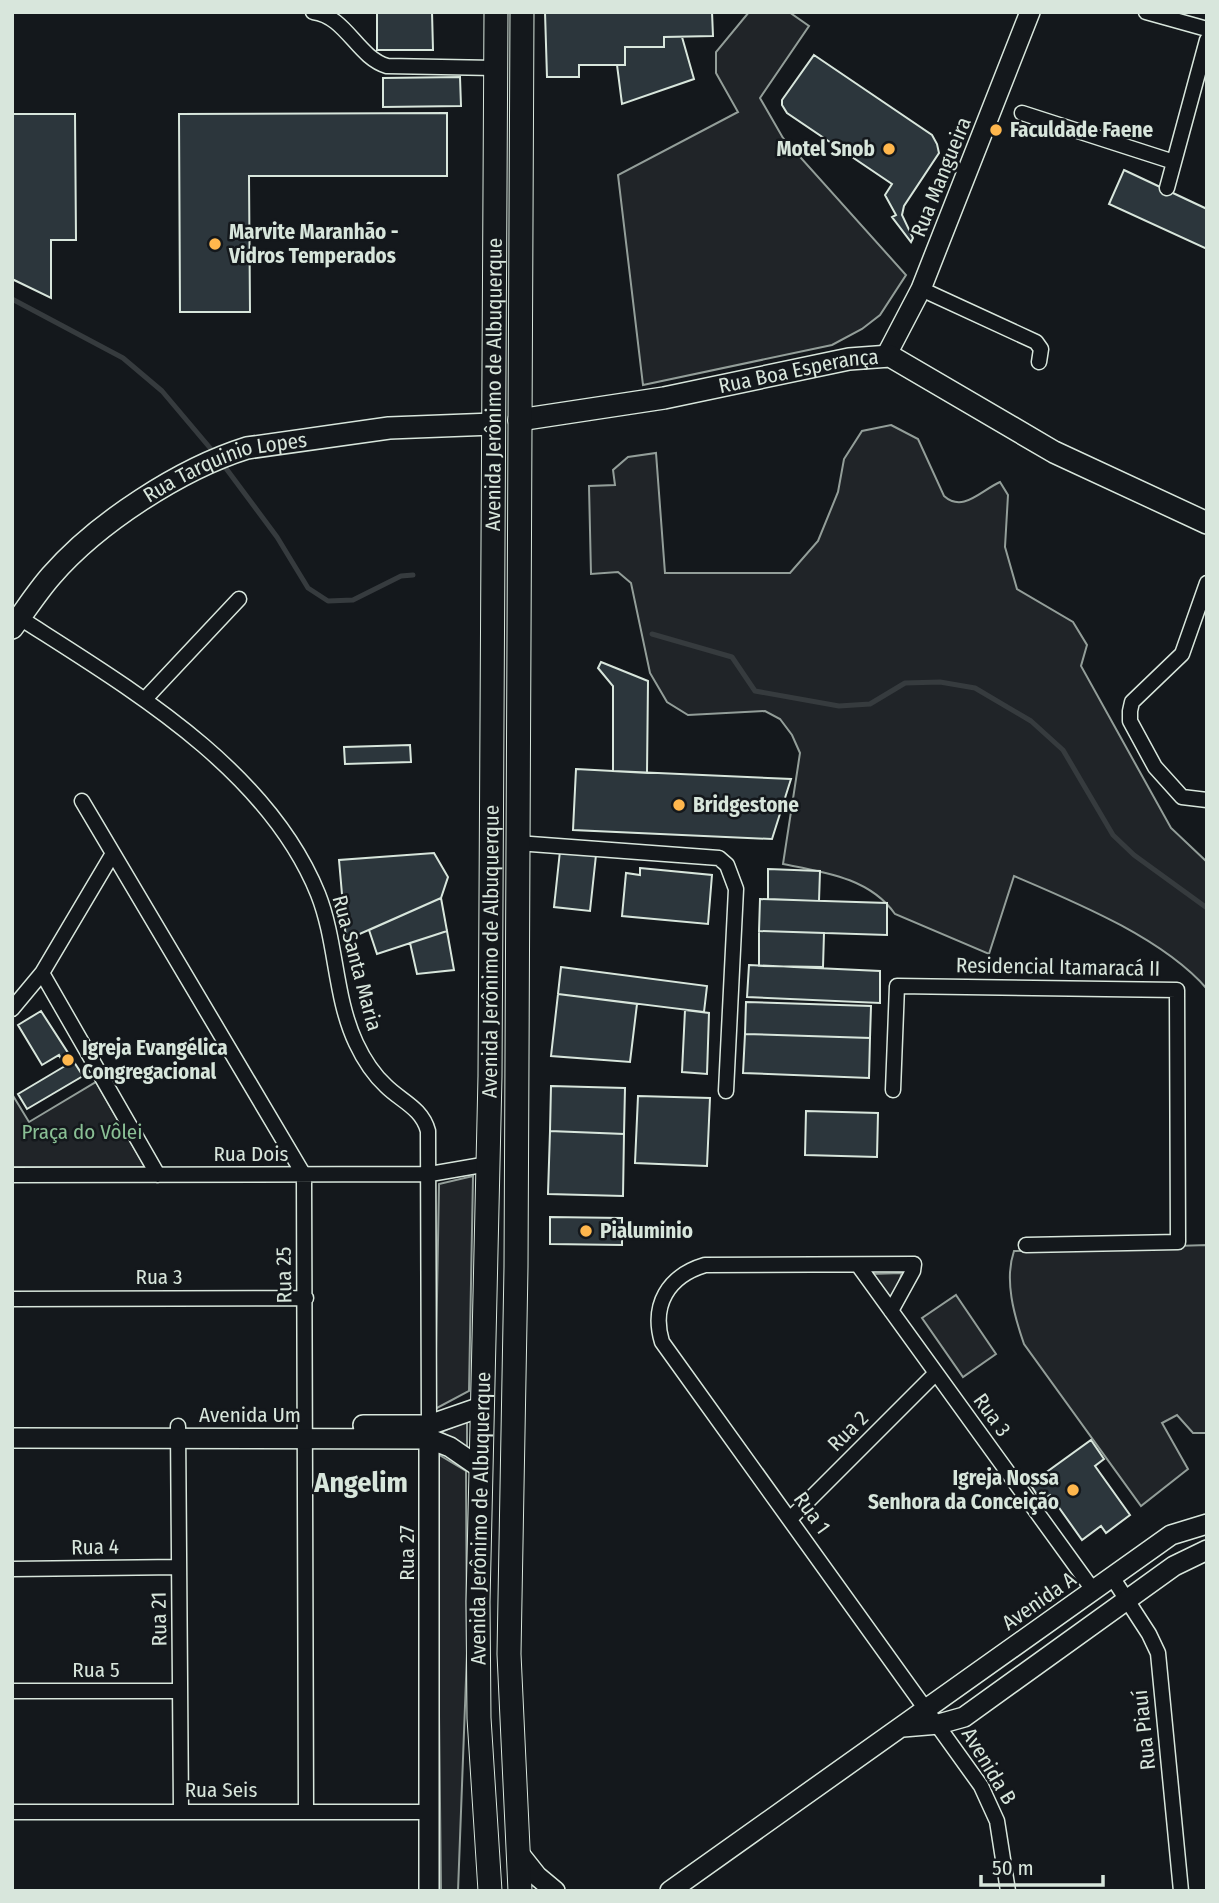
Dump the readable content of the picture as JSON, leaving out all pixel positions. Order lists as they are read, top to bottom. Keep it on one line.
{"streets":{"main road":["Rua Boa Esperança","Avenida Jerônimo de Albuquerque","Rua Tarquinio Lopes"],"street":["Rua Mangueira","Rua Santa Maria","Residencial Itamaracá II","Rua Dois","Rua 25","Rua 3","Avenida Um","Rua 2","Rua 1","Rua 4","Rua 27","Avenida A","Rua 21","Rua 5","Rua Piauí","Avenida B","Rua Seis"]},"crossings":[["Rua Mangueira","Rua Boa Esperança"],["Rua Boa Esperança","Avenida Jerônimo de Albuquerque"],["Avenida Jerônimo de Albuquerque","Rua Tarquinio Lopes"],["Avenida Jerônimo de Albuquerque","Rua Dois"],["Avenida Jerônimo de Albuquerque","Avenida Um"],["Rua Tarquinio Lopes","Rua Santa Maria"],["Rua Santa Maria","Rua Dois"],["Rua Santa Maria","Rua 27"],["Rua Dois","Rua 25"],["Rua Dois","Rua 27"],["Rua 25","Rua 3"],["Rua 25","Avenida Um"],["Rua 25","Rua Seis"],["Rua 3","Rua 2"],["Rua 3","Rua 1"],["Rua 3","Avenida A"],["Avenida Um","Rua 27"],["Avenida Um","Rua 21"],["Rua 2","Rua 1"],["Rua 1","Avenida A"],["Rua 1","Avenida B"],["Rua 4","Rua 21"],["Rua 27","Rua Seis"],["Avenida A","Rua Piauí"],["Avenida A","Avenida B"],["Rua 21","Rua 5"],["Rua 21","Rua Seis"]],"districts":["Angelim"],"parks":["Praça do Vôlei"],"places":["Faculdade Faene","Motel Snob","Marvite Maranhão - Vidros Temperados","Bridgestone","Igreja Evangélica Congregacional","Pialuminio","Igreja Nossa Senhora da Conceição"],"scale_bar":"50 m"}
